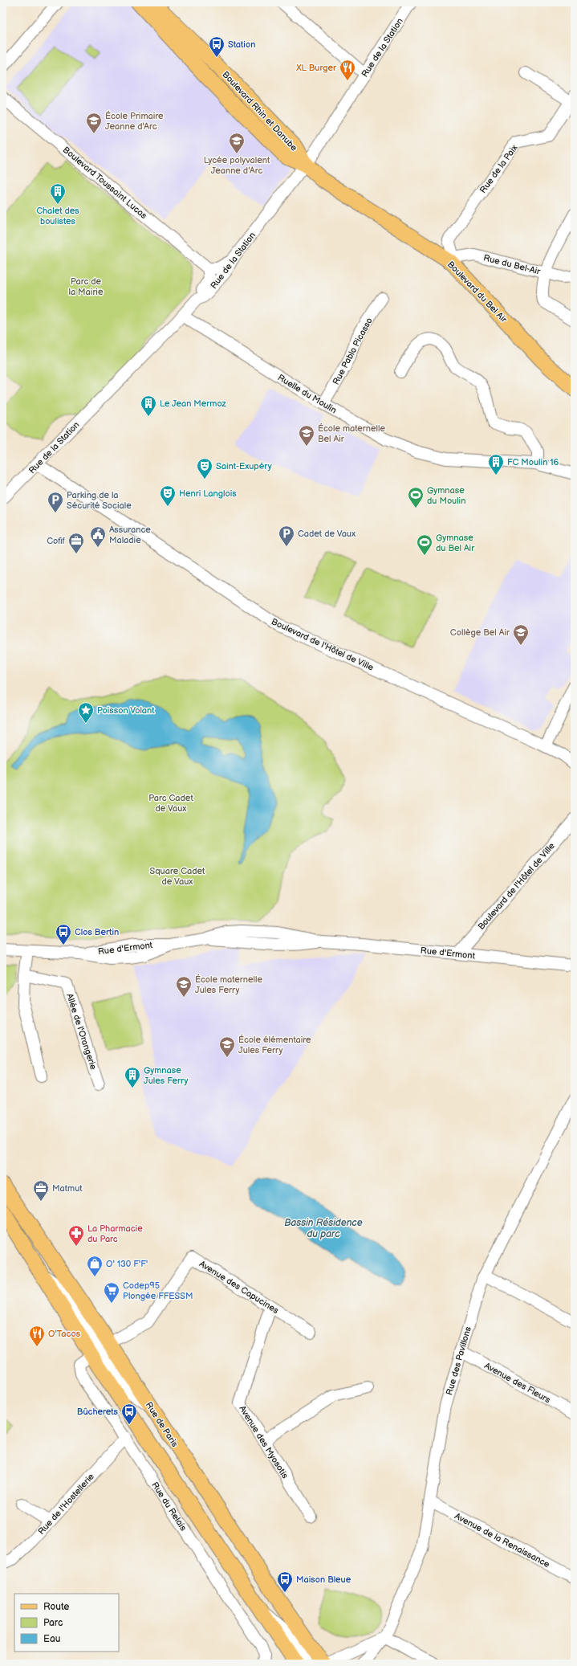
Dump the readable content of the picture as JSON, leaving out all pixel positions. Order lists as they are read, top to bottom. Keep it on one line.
{"streets":{"main road":["Boulevard Rhin et Danube","Boulevard du Bel Air","Rue de Paris"],"street":["Rue de la Station","Rue de la Paix","Boulevard Toussaint Lucas","Rue du Bel-Air","Rue Pablo Picasso","Ruelle du Moulin","Boulevard de l'Hôtel de Ville","Rue d'Ermont","Allée de l'Orangerie","Avenue des Capucines","Rue des Pavillons","Avenue des Fleurs","Avenue des Myosotis","Rue de l'Hostellerie","Rue du Relais","Avenue de la Renaissance"]},"crossings":[["Rue de la Station","Boulevard Rhin et Danube"],["Rue de la Station","Boulevard du Bel Air"],["Rue de la Station","Ruelle du Moulin"],["Rue de la Station","Boulevard de l'Hôtel de Ville"],["Boulevard Rhin et Danube","Boulevard du Bel Air"],["Rue de la Paix","Rue du Bel-Air"],["Rue de la Paix","Boulevard du Bel Air"],["Rue du Bel-Air","Boulevard du Bel Air"],["Rue Pablo Picasso","Ruelle du Moulin"],["Boulevard de l'Hôtel de Ville","Rue d'Ermont"],["Avenue des Capucines","Rue de Paris"],["Avenue des Capucines","Avenue des Myosotis"],["Avenue des Capucines","Rue du Relais"],["Rue des Pavillons","Avenue des Fleurs"],["Rue des Pavillons","Avenue de la Renaissance"],["Rue de Paris","Rue du Relais"],["Rue de l'Hostellerie","Rue du Relais"]],"water":["Bassin Résidence du parc"],"parks":["Parc de la Mairie","Parc Cadet de Vaux","Square Cadet de Vaux"],"places":{"bus stop":["Station","Clos Bertin","Bûcherets","Maison Bleue"],"restaurant":["XL Burger","O'Tacos"],"school or university":["École Primaire Jeanne d'Arc","Lycée polyvalent Jeanne d'Arc","École maternelle Bel Air","Collège Bel Air","École maternelle Jules Ferry","École élémentaire Jules Ferry"],"building":["Chalet des boulistes","Le Jean Mermoz","FC Moulin 16","Gymnase Jules Ferry"],"theatre":["Saint-Exupéry","Henri Langlois"],"sports":["Gymnase du Moulin","Gymnase du Bel Air"],"parking":["Parking de la Sécurité Sociale","Cadet de Vaux"],"public building":["Assurance Maladie"],"office":["Cofif","Matmut"],"place":["Poisson Volant"],"pharmacy":["La Pharmacie du Parc"],"shop":["O' 130 F'F'"],"supermarket":["Codep95 Plongée FFESSM"]},"legend":["Route","Parc","Eau"]}
